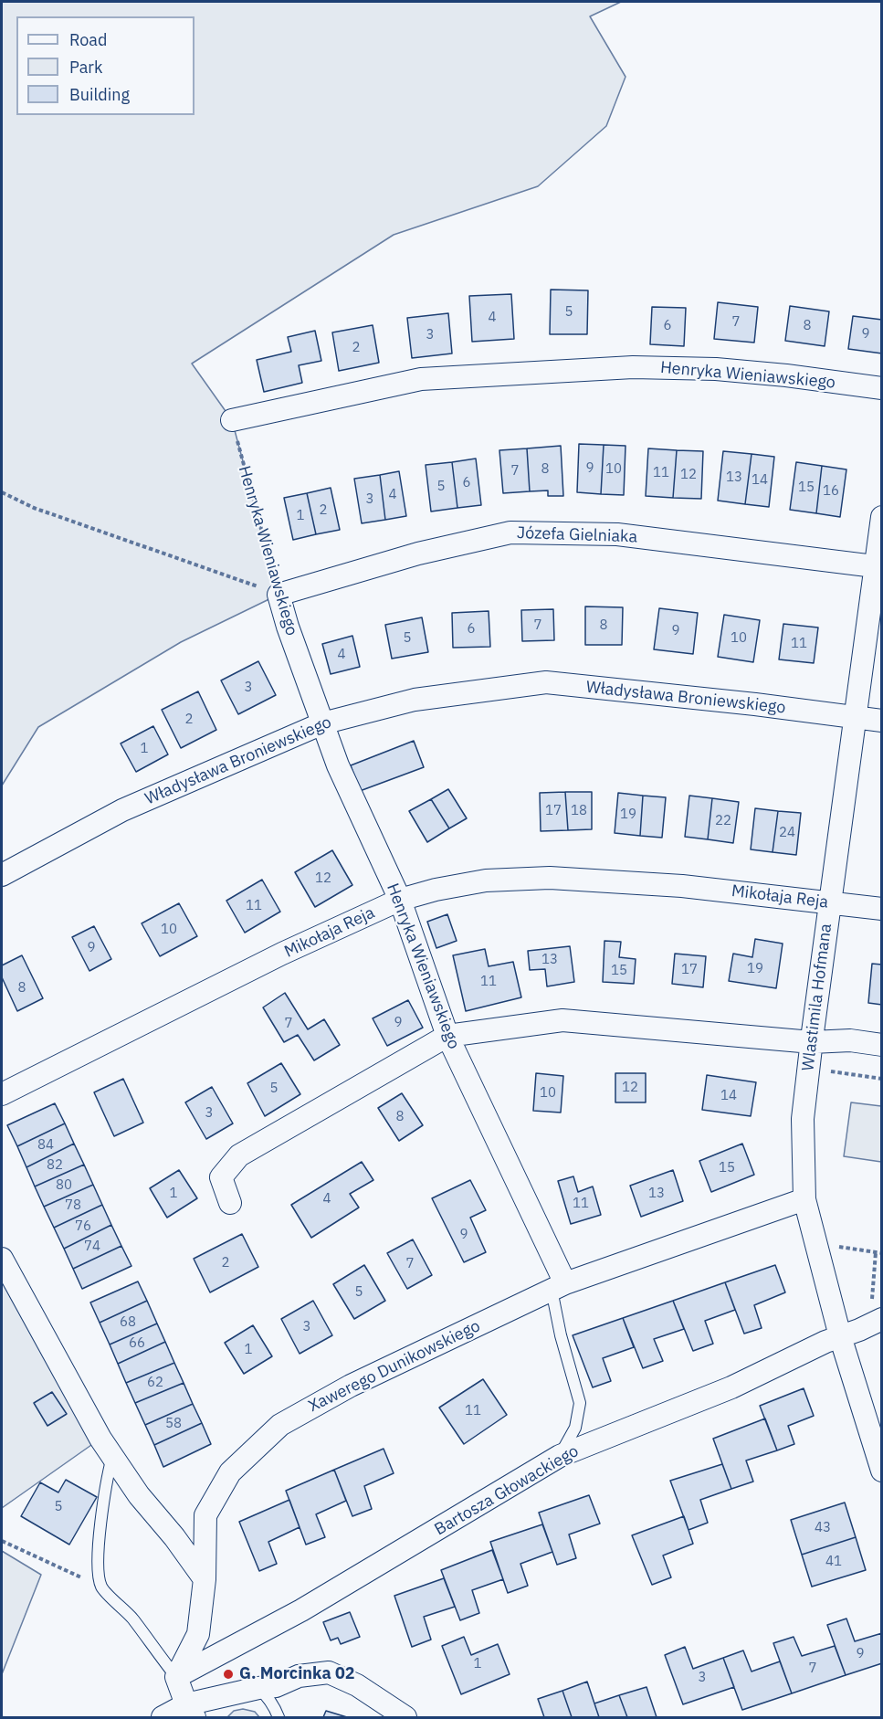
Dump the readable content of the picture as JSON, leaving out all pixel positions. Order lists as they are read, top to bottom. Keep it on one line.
{"streets":{"street":["Henryka Wieniawskiego","Józefa Gielniaka","Władysława Broniewskiego","Mikołaja Reja","Wlastimila Hofmana","Xawerego Dunikowskiego","Bartosza Głowackiego"]},"crossings":[["Henryka Wieniawskiego","Józefa Gielniaka"],["Henryka Wieniawskiego","Władysława Broniewskiego"],["Henryka Wieniawskiego","Mikołaja Reja"],["Henryka Wieniawskiego","Xawerego Dunikowskiego"],["Józefa Gielniaka","Wlastimila Hofmana"],["Władysława Broniewskiego","Wlastimila Hofmana"],["Mikołaja Reja","Wlastimila Hofmana"],["Wlastimila Hofmana","Xawerego Dunikowskiego"],["Wlastimila Hofmana","Bartosza Głowackiego"],["Xawerego Dunikowskiego","Bartosza Głowackiego"]],"places":["G. Morcinka 02"],"house_numbers":["5","4","7","6","8","9","3","2","9","8","10","7","11","12","13","14","6","5","15","16","4","3","2","1","7","8","6","9","5","10","11","4","3","2","1","17","18","19","22","24","12","11","10","9","13","19","17","15","11","8","9","7","12","5","10","14","3","8","84","82","15","80","1","13","4","11","78","76","9","74","2","7","5","68","3","66","1","62","11","58","5","43","41","9","1","7","3"],"legend":["Road","Park","Building"]}
